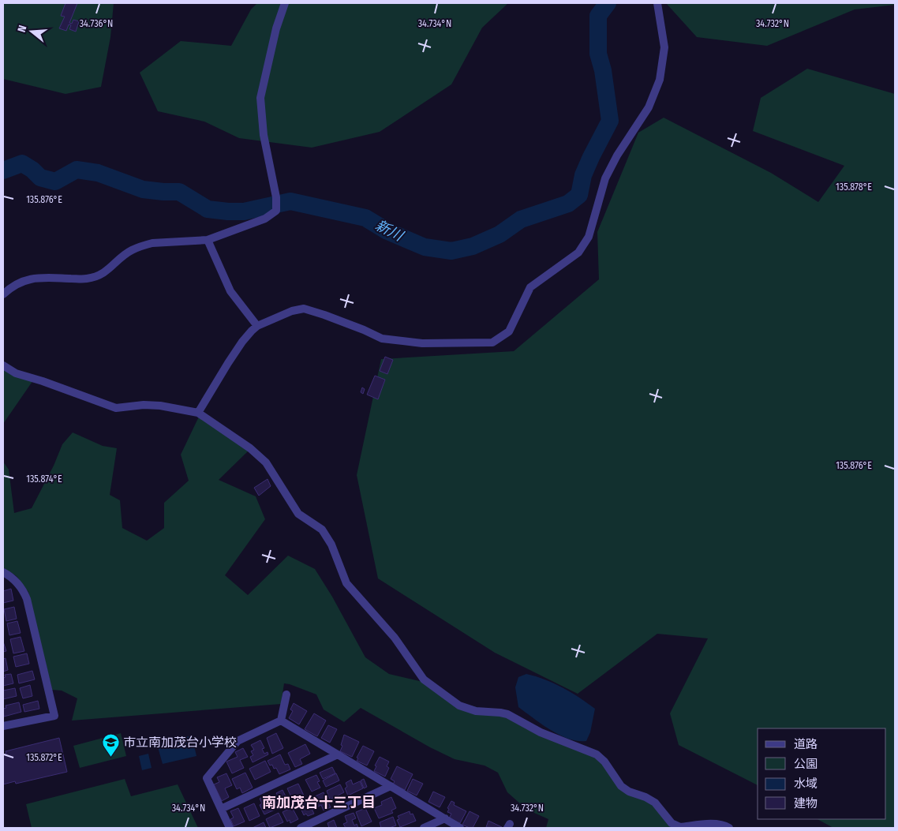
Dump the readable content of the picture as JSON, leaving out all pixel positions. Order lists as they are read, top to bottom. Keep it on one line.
{"districts":["南加茂台十三丁目"],"water":["新川"],"places":{"school or university":["市立南加茂台小学校"]},"legend":["道路","公園","水域","建物"],"north":"left","coordinates":["34.736°N","34.734°N","34.732°N","135.878°E","135.876°E","135.874°E","135.872°E"]}
